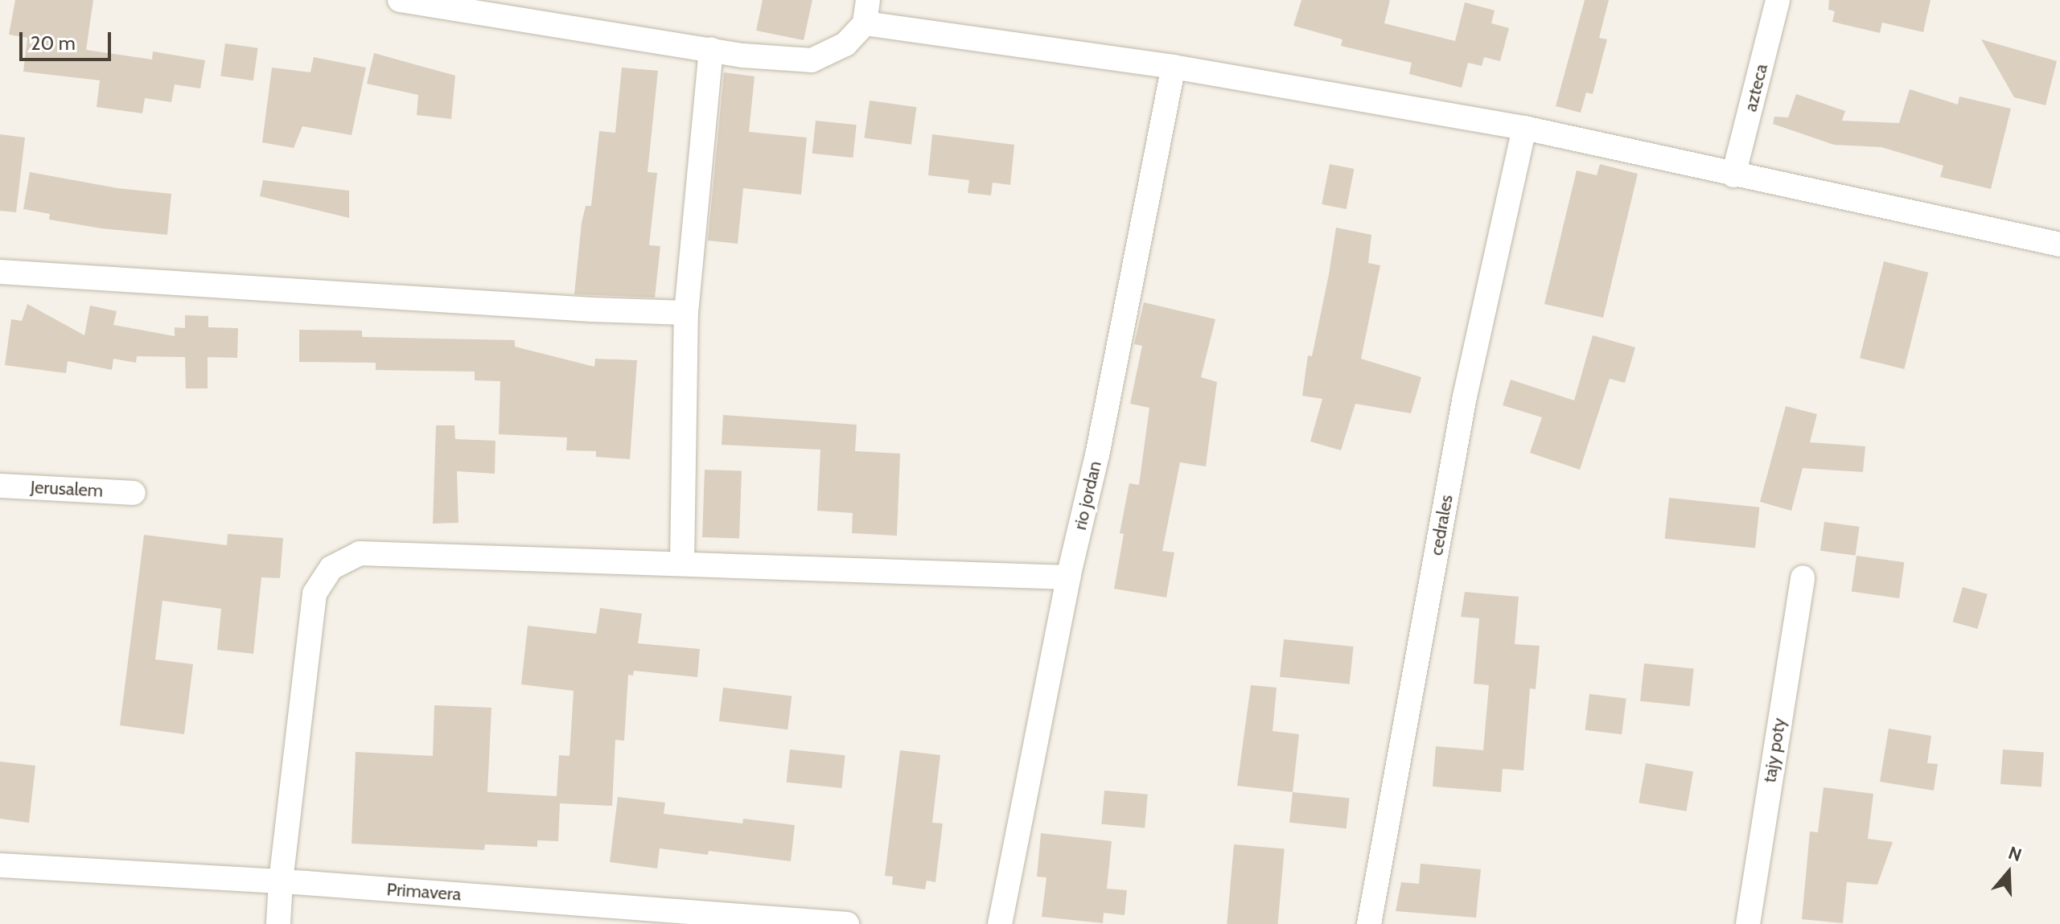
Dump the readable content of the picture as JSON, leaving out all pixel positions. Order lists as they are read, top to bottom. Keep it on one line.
{"streets":{"street":["azteca","Jerusalem","rio jordan","cedrales","tajy poty","Primavera"]},"scale_bar":"20 m","north":"top"}
